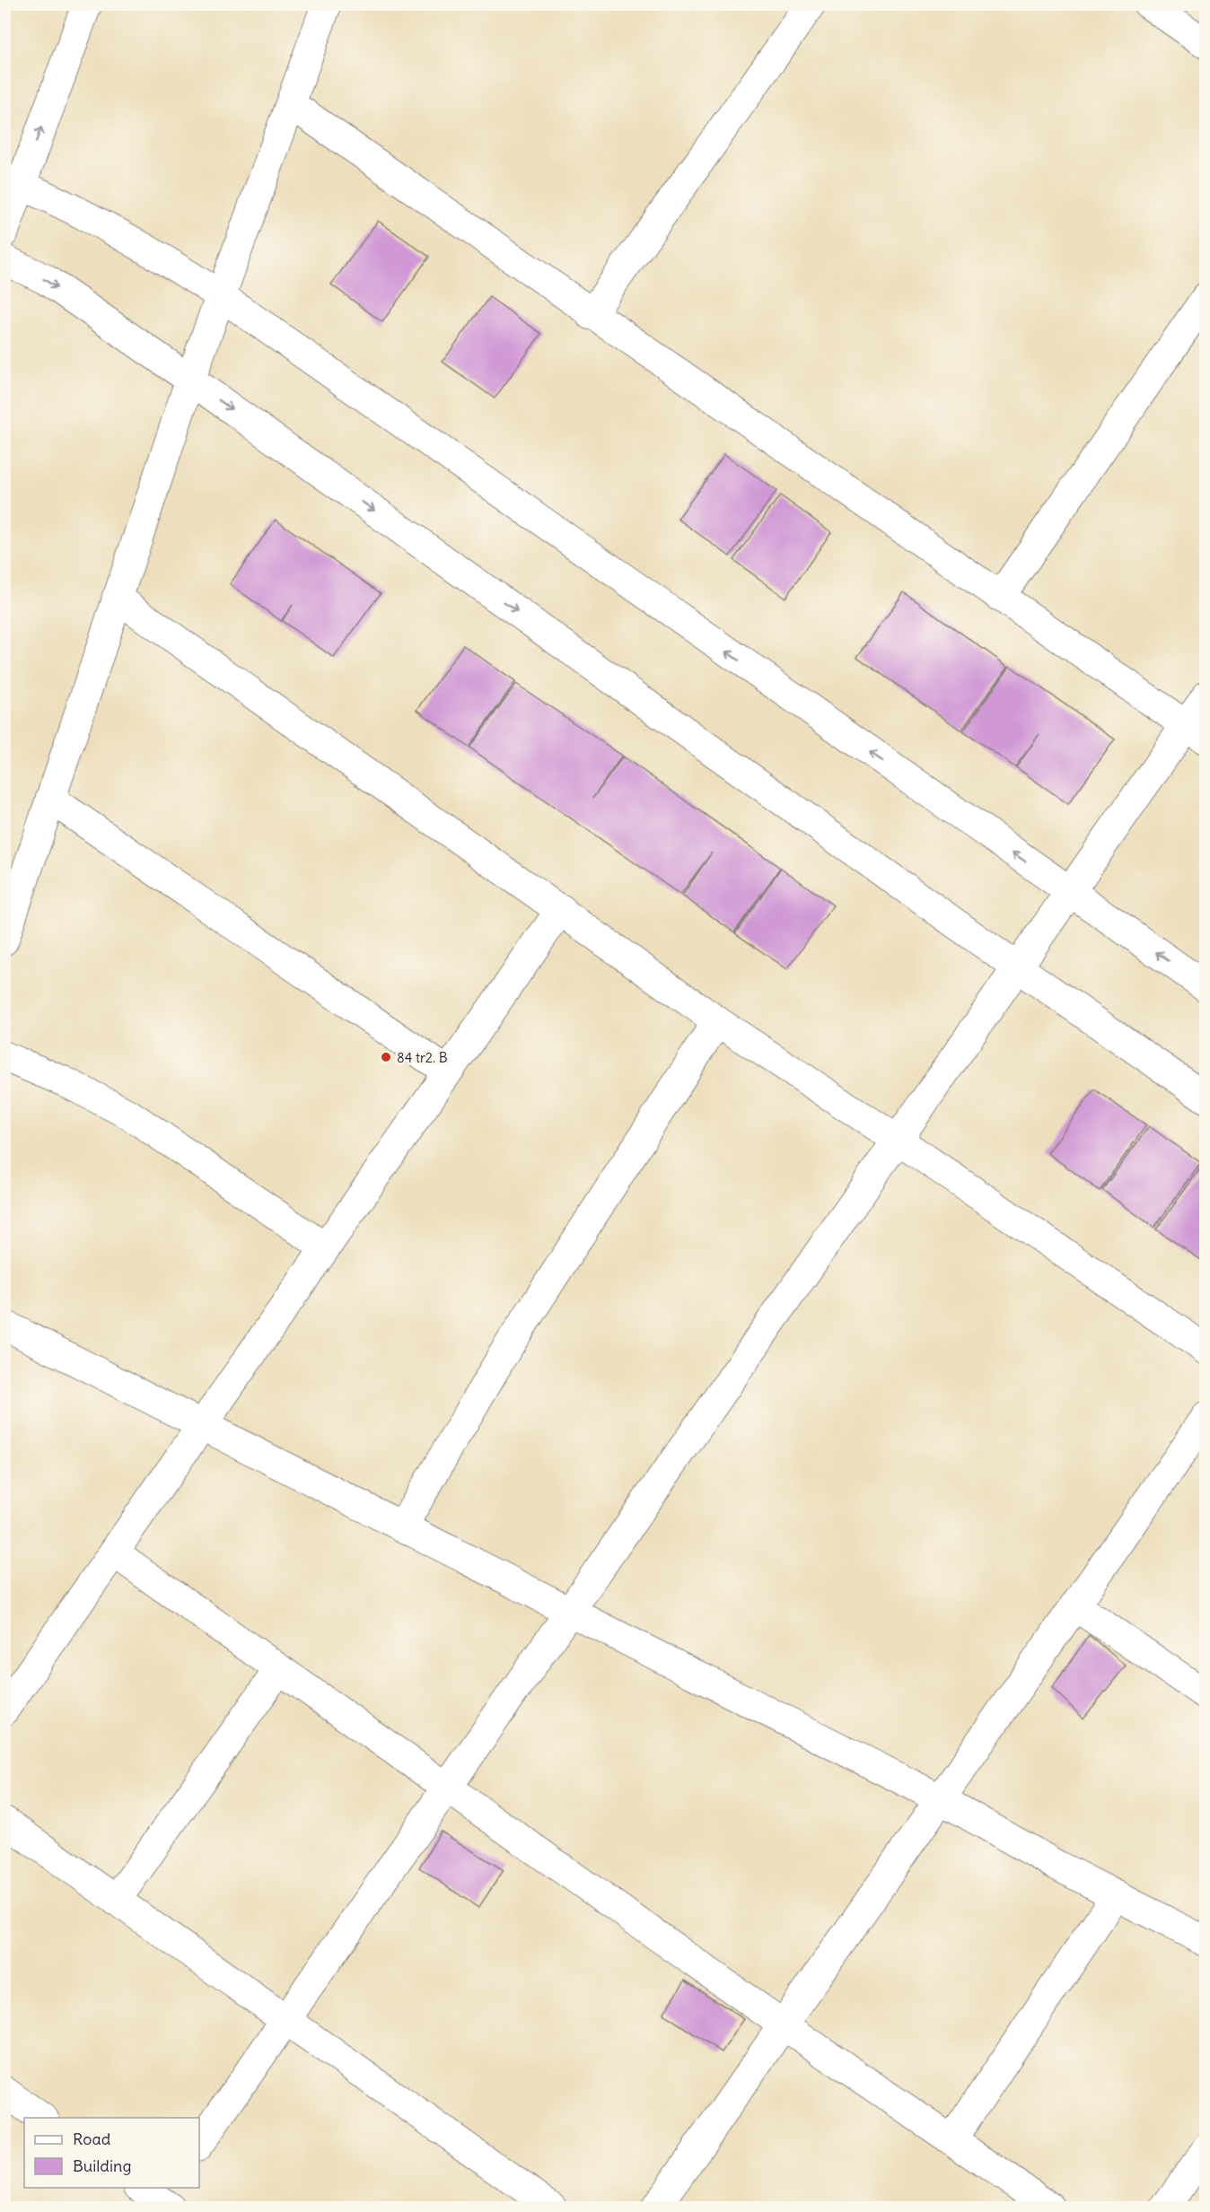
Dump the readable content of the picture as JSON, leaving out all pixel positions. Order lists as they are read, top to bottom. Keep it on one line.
{"places":["84 tr2. B"],"legend":["Road","Building"]}
